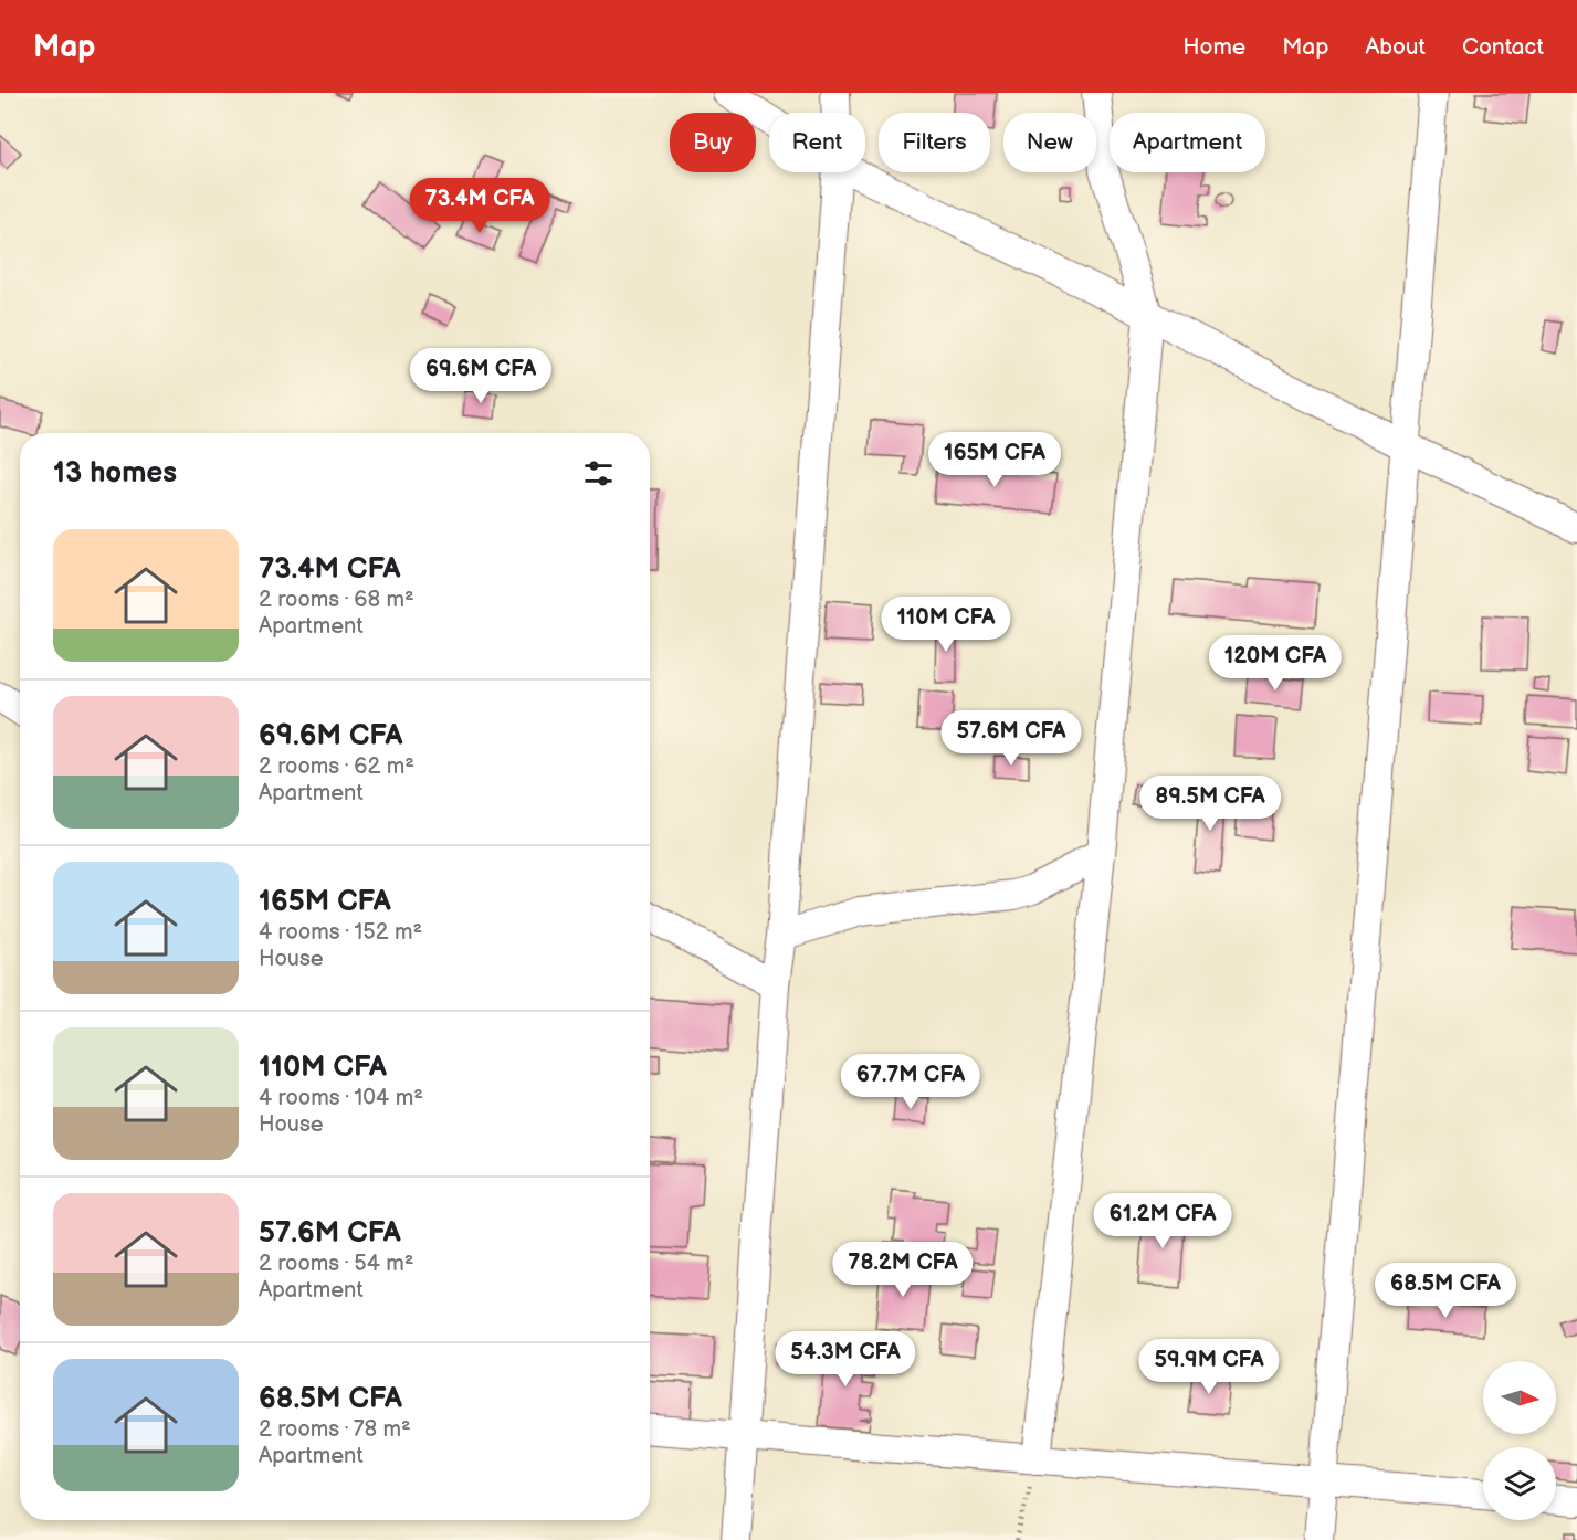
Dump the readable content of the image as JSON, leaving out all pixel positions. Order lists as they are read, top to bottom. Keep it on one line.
{"north":"right","page":{"header":"Map","nav":["Home","Map","About","Contact"],"chip":["Buy","Rent","Filters","New","Apartment"],"price":["73.4M CFA","69.6M CFA","165M CFA","110M CFA","120M CFA","57.6M CFA","89.5M CFA","67.7M CFA","61.2M CFA","78.2M CFA","68.5M CFA","54.3M CFA","59.9M CFA"],"heading":"13 homes","list":[{"name":"73.4M CFA","note":"2 rooms · 68 m² · Apartment"},{"name":"69.6M CFA","note":"2 rooms · 62 m² · Apartment"},{"name":"165M CFA","note":"4 rooms · 152 m² · House"},{"name":"110M CFA","note":"4 rooms · 104 m² · House"},{"name":"57.6M CFA","note":"2 rooms · 54 m² · Apartment"},{"name":"68.5M CFA","note":"2 rooms · 78 m² · Apartment"}]}}
